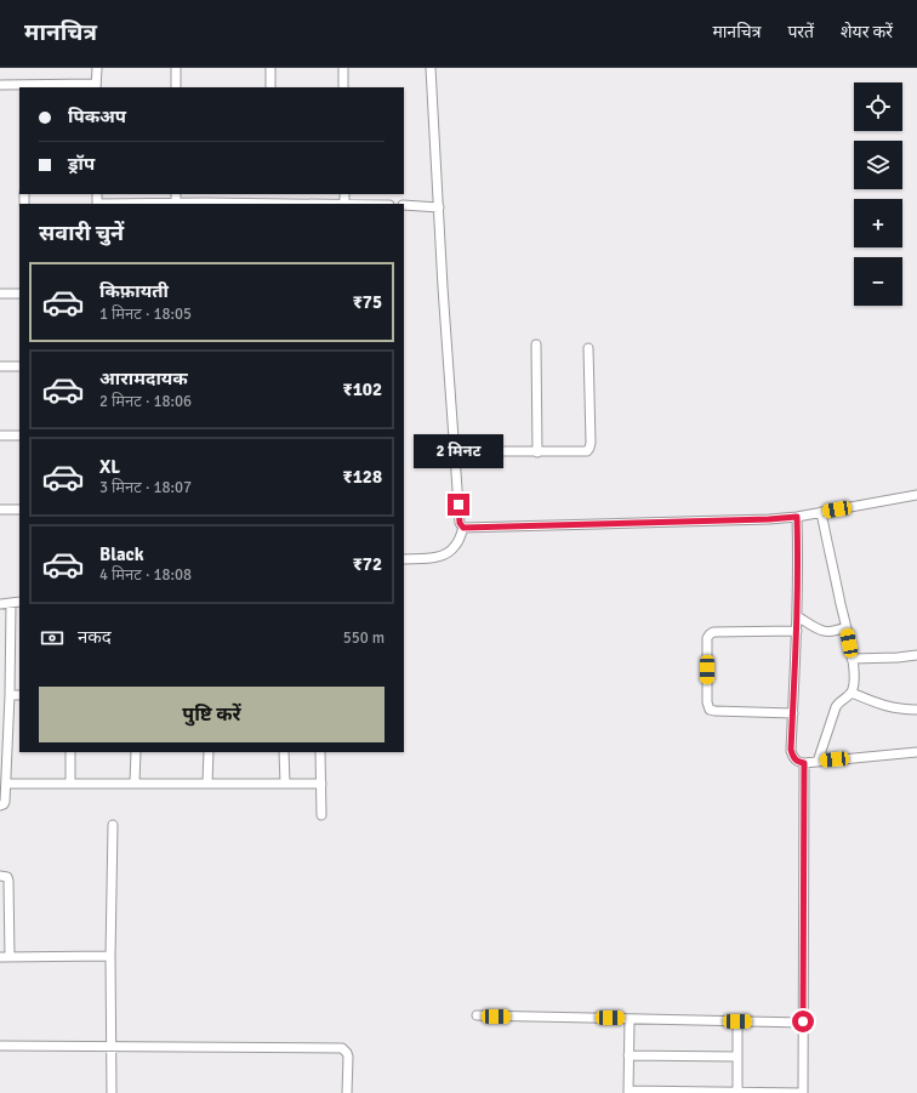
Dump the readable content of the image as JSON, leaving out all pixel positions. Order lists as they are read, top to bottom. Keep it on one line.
{"page":{"header":"मानचित्र","nav":["मानचित्र","परतें","शेयर करें"],"map_buttons":["+","−"],"banner":["पिकअप","ड्रॉप"],"heading":"सवारी चुनें","list":[{"name":"किफ़ायती","note":"1 मिनट · 18:05","value":"₹75"},{"name":"आरामदायक","note":"2 मिनट · 18:06","value":"₹102"},{"name":"XL","note":"3 मिनट · 18:07","value":"₹128"},{"name":"Black","note":"4 मिनट · 18:08","value":"₹72"}],"bubble":"2 मिनट","pay":["नकद","550 m"],"buttons":"पुष्टि करें"}}
